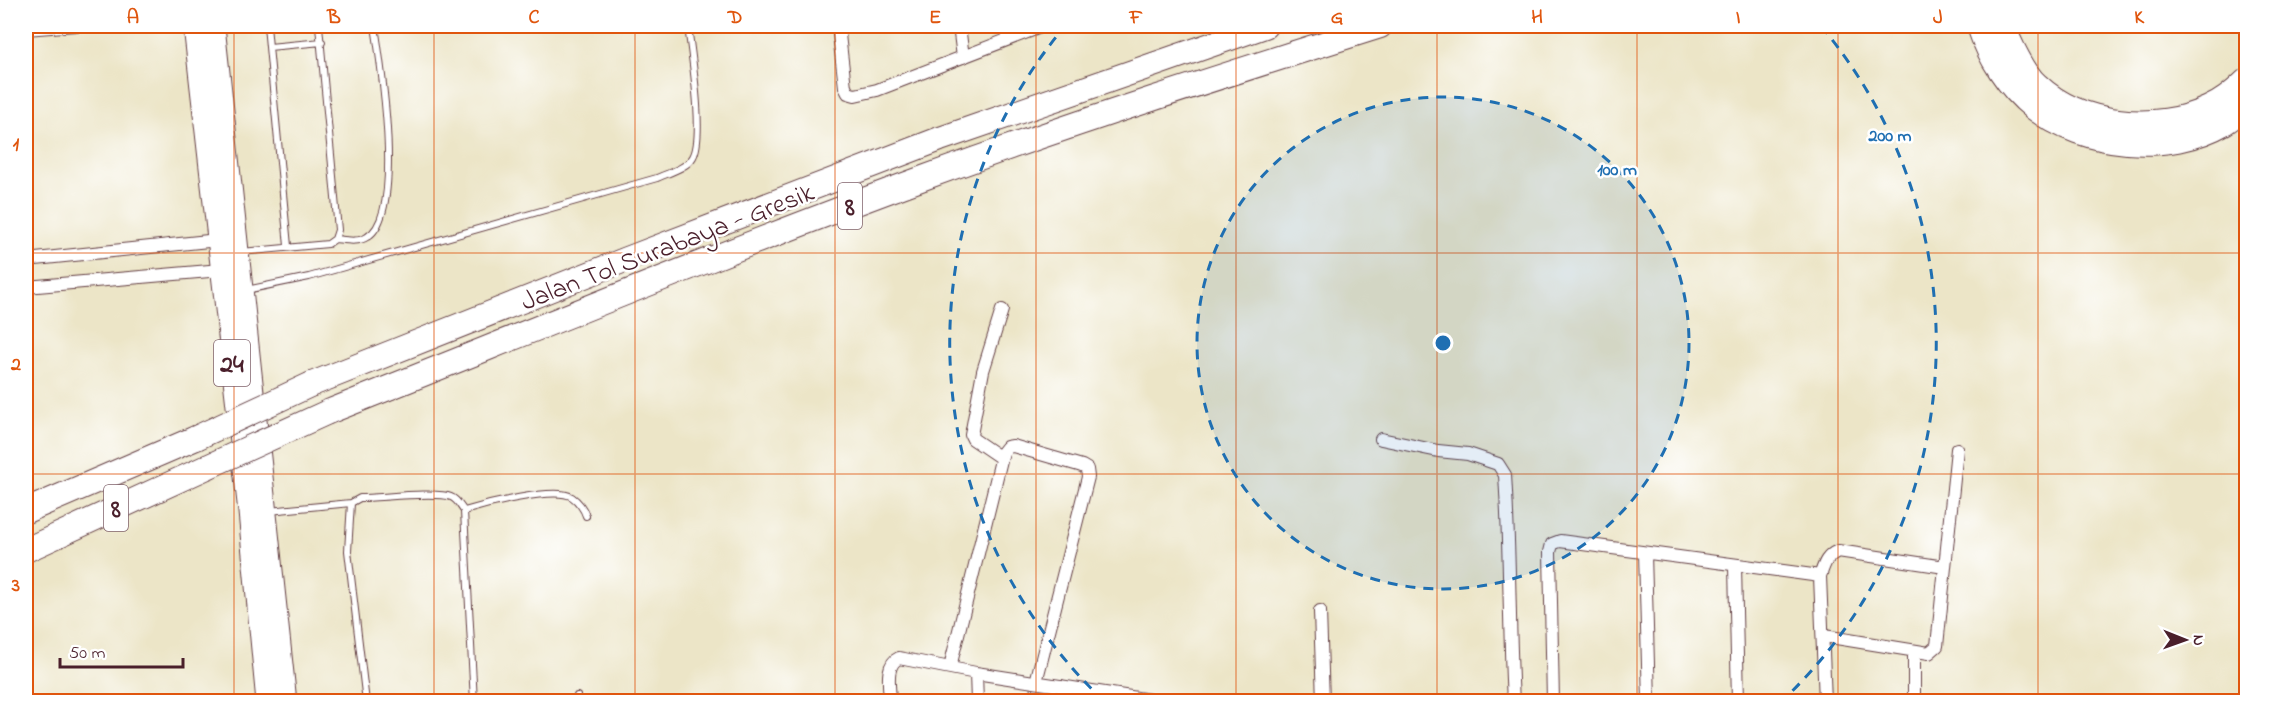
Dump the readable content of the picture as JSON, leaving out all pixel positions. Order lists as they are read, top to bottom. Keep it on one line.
{"streets":{"highway":["8","Jalan Tol Surabaya - Gresik","24"]},"scale_bar":"50 m","north":"right","grid":{"columns":["A","B","C","D","E","F","G","H","I","J","K"],"rows":["1","2","3"]},"rings":["200 m","100 m"]}
